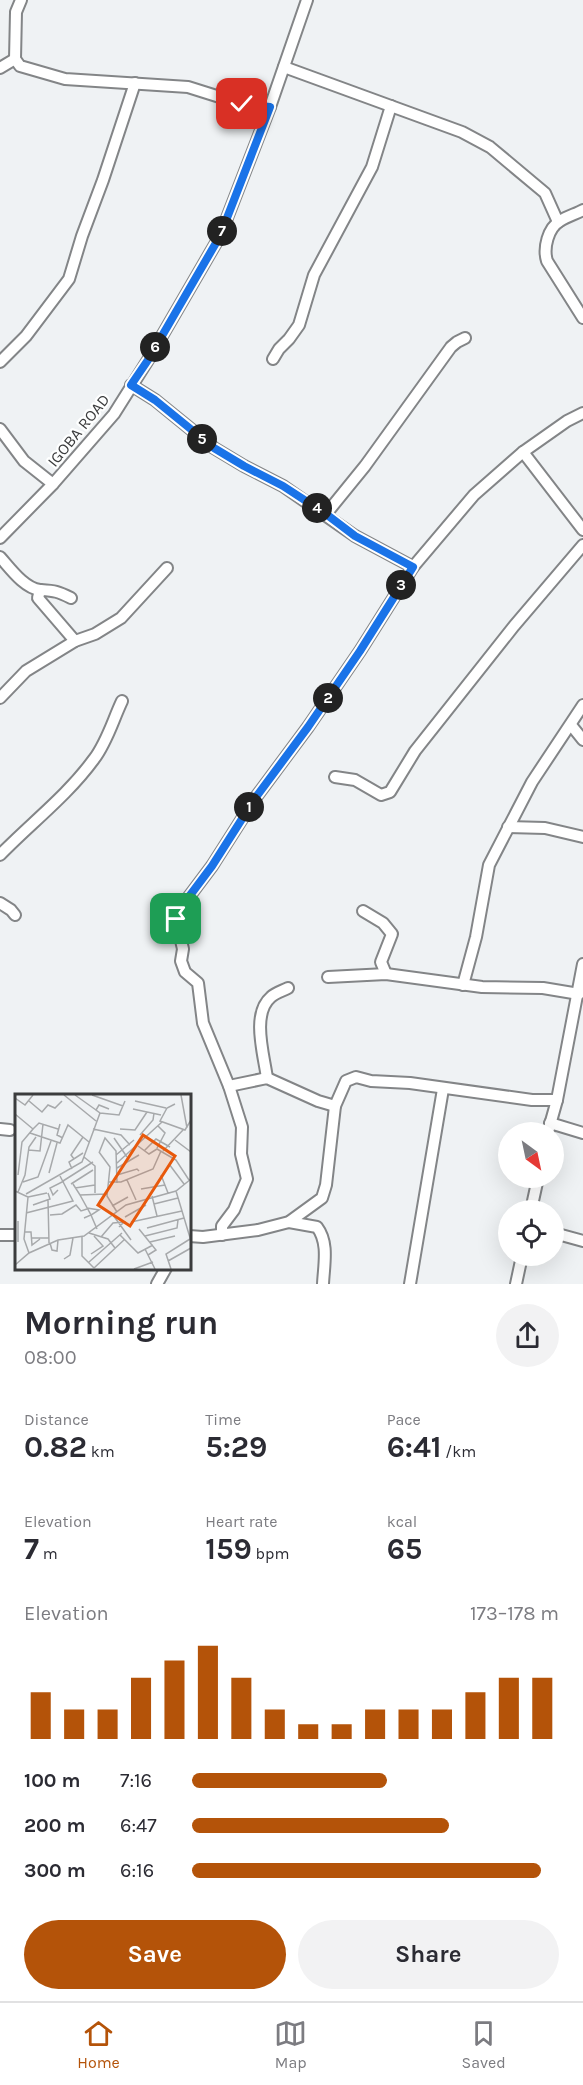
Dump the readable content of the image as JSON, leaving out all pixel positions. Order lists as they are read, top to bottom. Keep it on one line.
{"streets":{"street":["IGOBA ROAD"]},"north":"bottom right","page":{"pins":["7","6","5","4","3","2","1"],"heading":["Morning run","08:00"],"stats":[["Distance","0.82 km"],["Time","5:29"],["Pace","6:41 /km"],["Elevation","7 m"],["Heart rate","159 bpm"],["kcal","65"]],"chart":["Elevation","173–178 m"],"list":[{"name":"100 m","note":"7:16"},{"name":"200 m","note":"6:47"},{"name":"300 m","note":"6:16"}],"buttons":["Save","Share"],"tabs":["Home","Map","Saved"]}}
